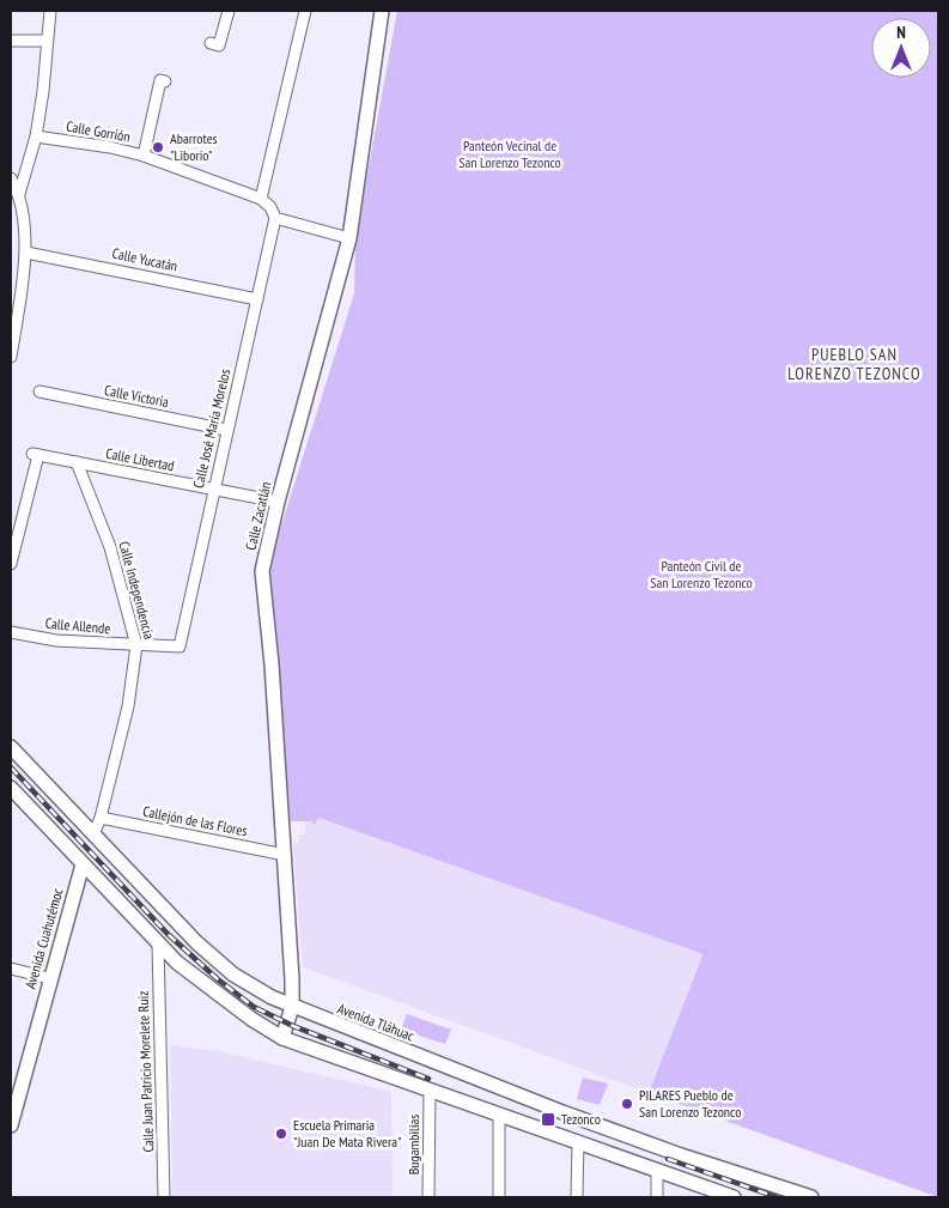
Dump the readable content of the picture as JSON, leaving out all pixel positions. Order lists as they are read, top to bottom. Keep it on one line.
{"streets":{"main road":["Calle Zacatlán","Avenida Cuahutémoc","Avenida Tláhuac"],"street":["Calle Gorrión","Calle Yucatán","Calle Victoria","Calle José María Morelos","Calle Libertad","Calle Independencia","Calle Allende","Callejón de las Flores","Calle Juan Patricio Morelete Ruiz","Bugambilias"]},"crossings":[["Calle Yucatán","Calle José María Morelos"],["Calle Victoria","Calle José María Morelos"],["Calle José María Morelos","Calle Libertad"],["Calle José María Morelos","Calle Allende"],["Calle Libertad","Calle Zacatlán"],["Calle Libertad","Calle Independencia"],["Calle Zacatlán","Callejón de las Flores"],["Calle Zacatlán","Avenida Tláhuac"],["Calle Independencia","Calle Allende"],["Calle Independencia","Callejón de las Flores"],["Calle Independencia","Avenida Tláhuac"]],"districts":["PUEBLO SAN LORENZO TEZONCO"],"parks":["Panteón Vecinal de San Lorenzo Tezonco","Panteón Civil de San Lorenzo Tezonco"],"places":{"other":["Abarrotes \"Liborio\"","PILARES Pueblo de San Lorenzo Tezonco","Escuela Primaria \"Juan De Mata Rivera\""],"transit":["Tezonco"]},"north":"top"}
